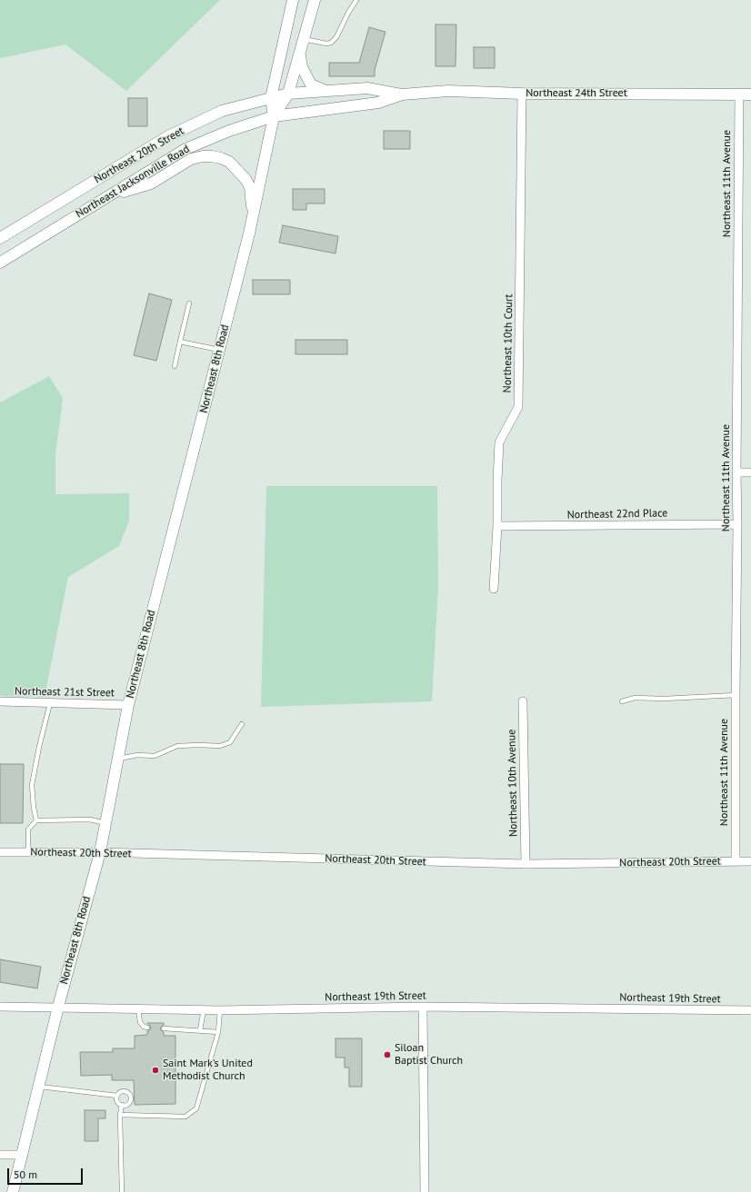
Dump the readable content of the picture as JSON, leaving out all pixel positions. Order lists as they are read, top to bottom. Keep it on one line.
{"streets":{"main road":["Northeast 24th Street","Northeast 20th Street","Northeast Jacksonville Road","Northeast 8th Road"],"street":["Northeast 11th Avenue","Northeast 10th Court","Northeast 22nd Place","Northeast 21st Street","Northeast 10th Avenue","Northeast 19th Street"]},"crossings":[["Northeast 24th Street","Northeast 20th Street"],["Northeast 24th Street","Northeast Jacksonville Road"],["Northeast 24th Street","Northeast 11th Avenue"],["Northeast 24th Street","Northeast 10th Court"],["Northeast 24th Street","Northeast 8th Road"],["Northeast 20th Street","Northeast 11th Avenue"],["Northeast 20th Street","Northeast 8th Road"],["Northeast 20th Street","Northeast 10th Avenue"],["Northeast Jacksonville Road","Northeast 8th Road"],["Northeast 11th Avenue","Northeast 22nd Place"],["Northeast 10th Court","Northeast 22nd Place"],["Northeast 8th Road","Northeast 21st Street"],["Northeast 8th Road","Northeast 19th Street"]],"places":["Siloan Baptist Church","Saint Mark's United Methodist Church"],"scale_bar":"50 m"}
